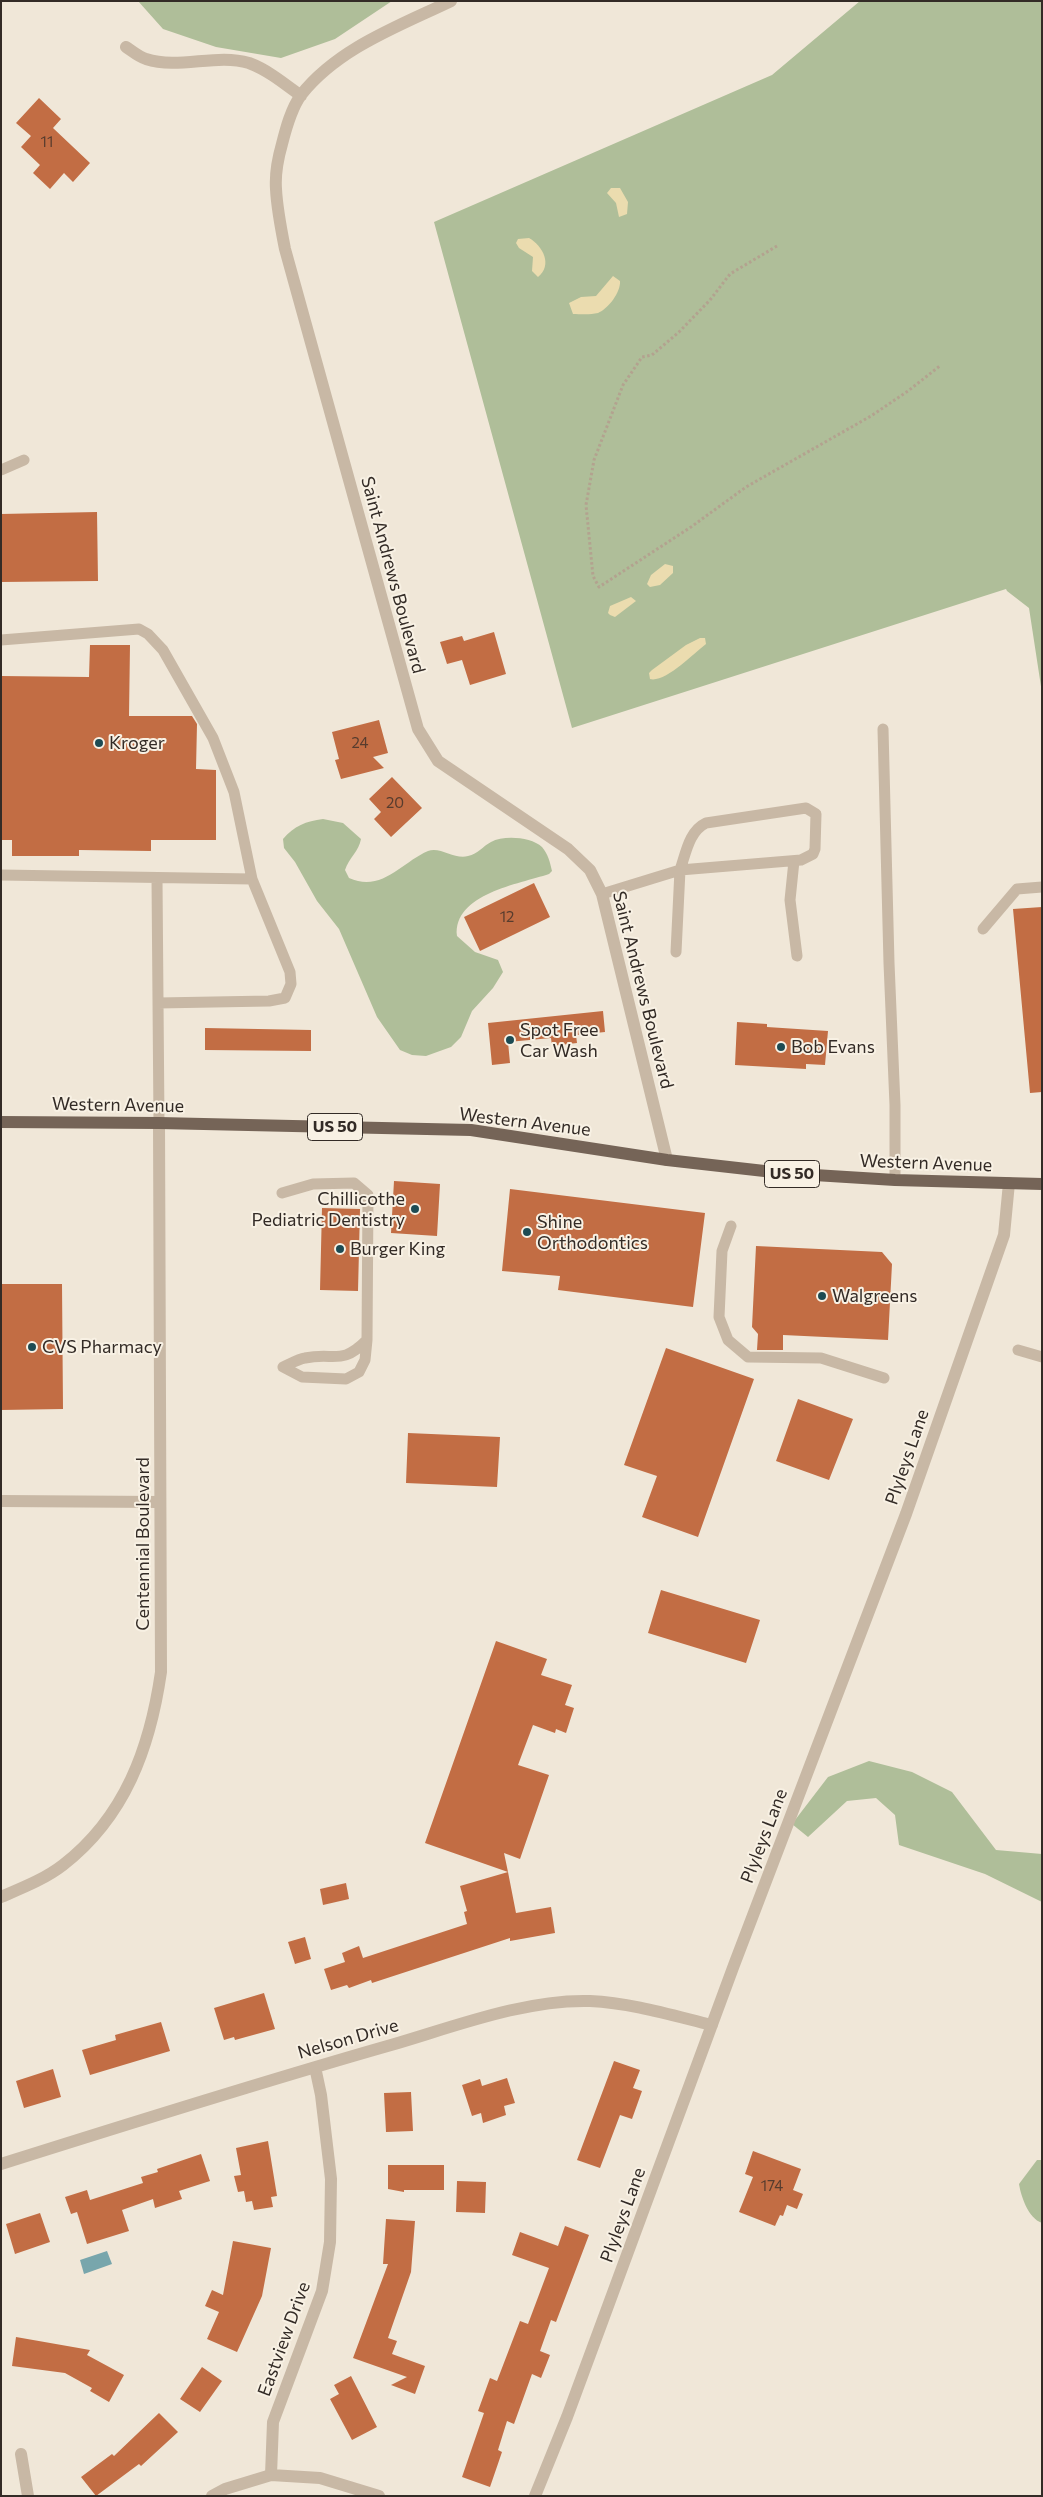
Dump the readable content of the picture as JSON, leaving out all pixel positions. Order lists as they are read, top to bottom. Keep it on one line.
{"streets":{"main road":["Western Avenue","US 50"],"street":["Saint Andrews Boulevard","Plyleys Lane","Centennial Boulevard","Nelson Drive","Eastview Drive"]},"crossings":[["Saint Andrews Boulevard","Western Avenue"],["Western Avenue","Plyleys Lane"],["Western Avenue","Centennial Boulevard"],["Plyleys Lane","Nelson Drive"],["Nelson Drive","Eastview Drive"]],"places":["Kroger","Spot Free Car Wash","Bob Evans","Chillicothe Pediatric Dentistry","Shine Orthodontics","Burger King","Walgreens","CVS Pharmacy"],"house_numbers":["11","24","20","12","174"]}
